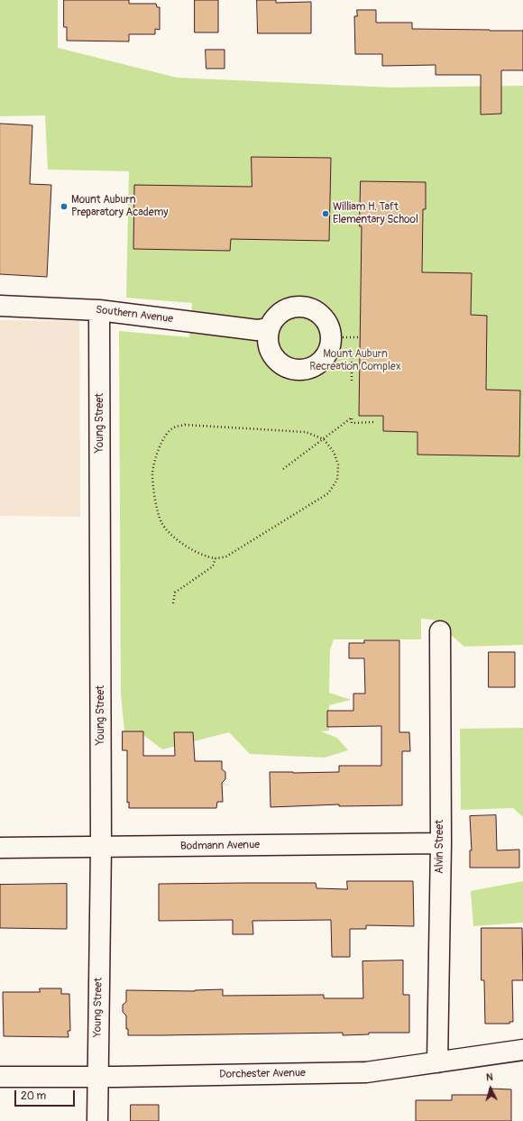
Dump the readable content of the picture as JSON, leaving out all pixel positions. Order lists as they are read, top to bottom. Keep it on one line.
{"streets":{"street":["Southern Avenue","Young Street","Bodmann Avenue","Alvin Street","Dorchester Avenue"]},"crossings":[["Southern Avenue","Young Street"],["Young Street","Bodmann Avenue"],["Young Street","Dorchester Avenue"],["Bodmann Avenue","Alvin Street"],["Alvin Street","Dorchester Avenue"]],"parks":["Mount Auburn Recreation Complex"],"places":["Mount Auburn Preparatory Academy","William H. Taft Elementary School"],"scale_bar":"20 m","north":"top"}
